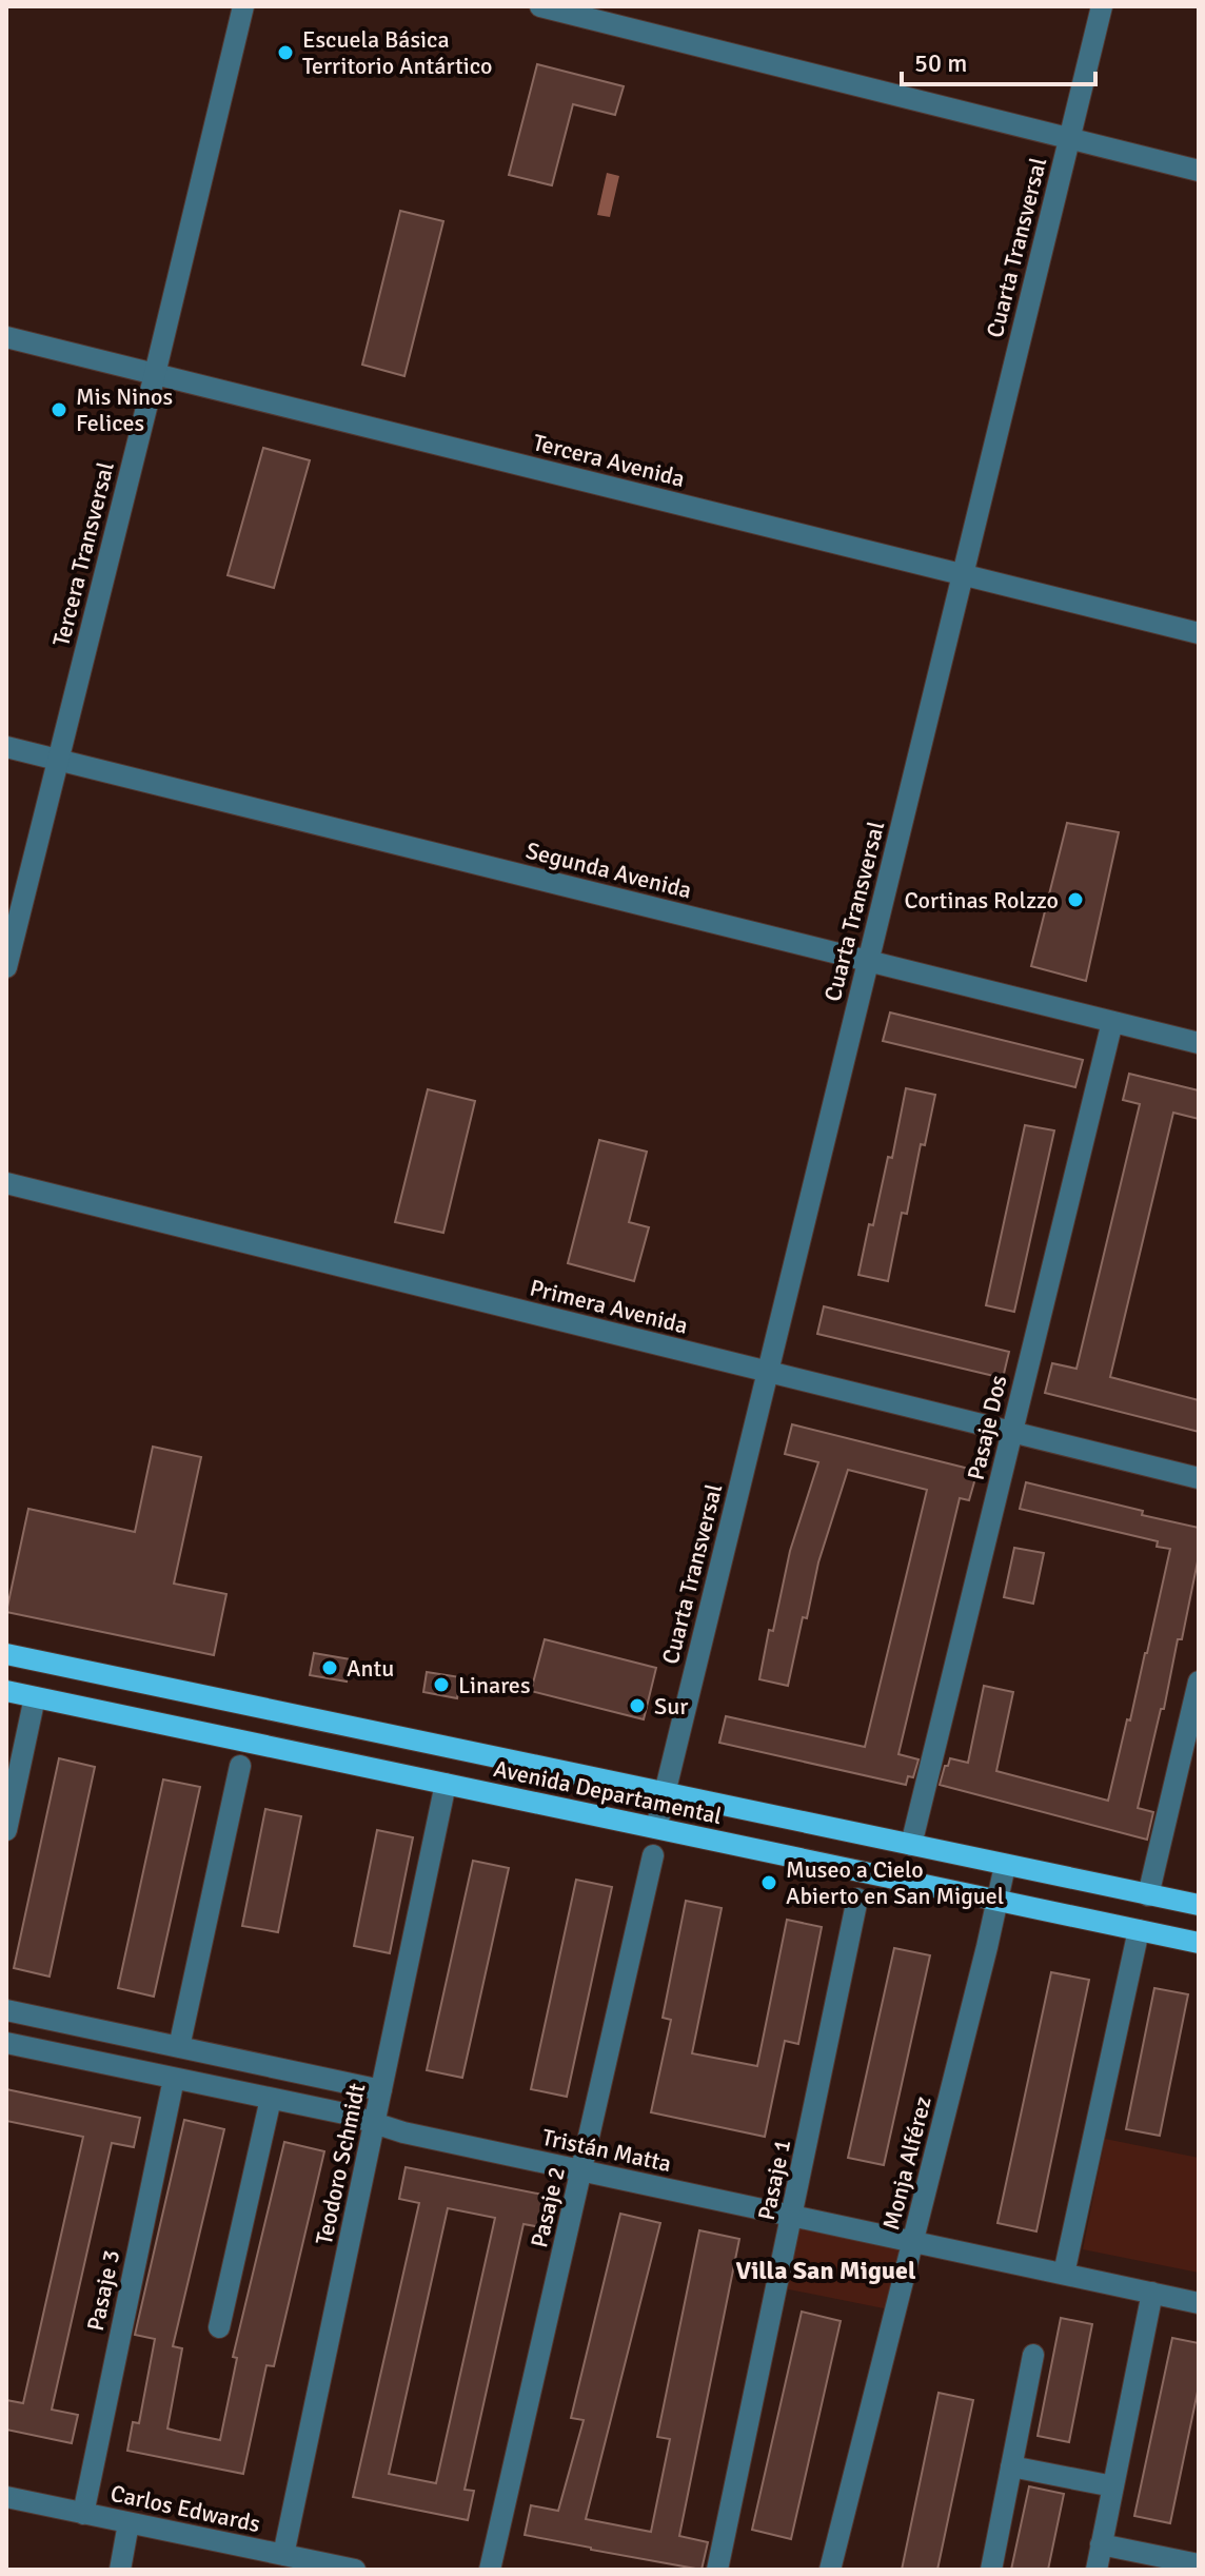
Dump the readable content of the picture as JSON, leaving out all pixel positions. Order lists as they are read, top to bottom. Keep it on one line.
{"streets":{"main road":["Avenida Departamental"],"street":["Cuarta Transversal","Tercera Avenida","Tercera Transversal","Segunda Avenida","Primera Avenida","Pasaje Dos","Tristán Matta","Monja Alférez","Teodoro Schmidt","Pasaje 1","Pasaje 2","Pasaje 3","Carlos Edwards"]},"crossings":[["Cuarta Transversal","Tercera Avenida"],["Cuarta Transversal","Segunda Avenida"],["Cuarta Transversal","Primera Avenida"],["Cuarta Transversal","Avenida Departamental"],["Tercera Avenida","Tercera Transversal"],["Tercera Transversal","Segunda Avenida"],["Segunda Avenida","Pasaje Dos"],["Primera Avenida","Pasaje Dos"],["Pasaje Dos","Avenida Departamental"],["Avenida Departamental","Monja Alférez"],["Avenida Departamental","Teodoro Schmidt"],["Tristán Matta","Monja Alférez"],["Tristán Matta","Teodoro Schmidt"],["Tristán Matta","Pasaje 1"],["Tristán Matta","Pasaje 2"],["Tristán Matta","Pasaje 3"],["Teodoro Schmidt","Carlos Edwards"],["Pasaje 3","Carlos Edwards"]],"districts":["Villa San Miguel"],"places":["Escuela Básica Territorio Antártico","Mis Ninos Felices","Cortinas Rolzzo","Antu","Linares","Sur","Museo a Cielo Abierto en San Miguel"],"scale_bar":"50 m"}
